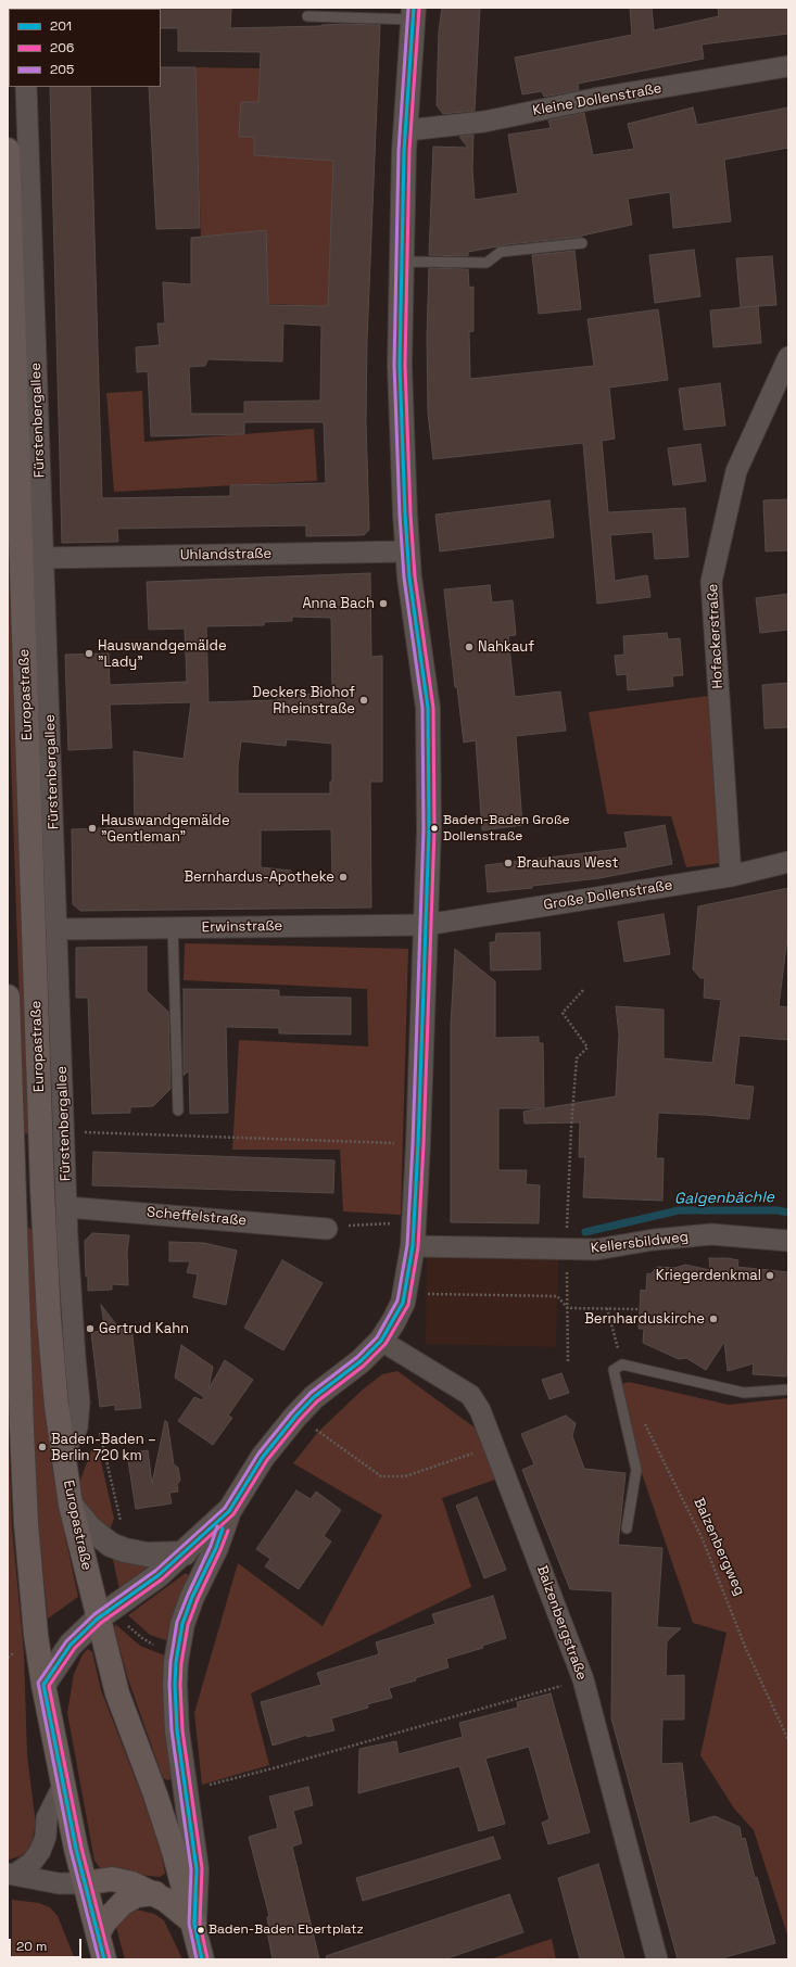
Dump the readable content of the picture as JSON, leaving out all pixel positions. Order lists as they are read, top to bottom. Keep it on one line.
{"streets":{"main road":["Europastraße"],"street":["Kleine Dollenstraße","Fürstenbergallee","Uhlandstraße","Hofackerstraße","Große Dollenstraße","Erwinstraße","Scheffelstraße","Kellersbildweg","Balzenbergstraße"],"path":["Balzenbergweg"]},"crossings":[["Fürstenbergallee","Uhlandstraße"],["Fürstenbergallee","Europastraße"],["Fürstenbergallee","Erwinstraße"],["Fürstenbergallee","Scheffelstraße"],["Hofackerstraße","Große Dollenstraße"],["Große Dollenstraße","Erwinstraße"]],"water":["Galgenbächle"],"places":["Anna Bach","Nahkauf","Hauswandgemälde \"Lady\"","Deckers Biohof Rheinstraße","Hauswandgemälde \"Gentleman\"","Baden-Baden Große Dollenstraße","Brauhaus West","Bernhardus-Apotheke","Kriegerdenkmal","Bernharduskirche","Gertrud Kahn","Baden-Baden – Berlin 720 km","Baden-Baden Ebertplatz"],"lines":["transit line 201","transit line 206","transit line 205"],"legend":["201","206","205"],"scale_bar":"20 m"}
